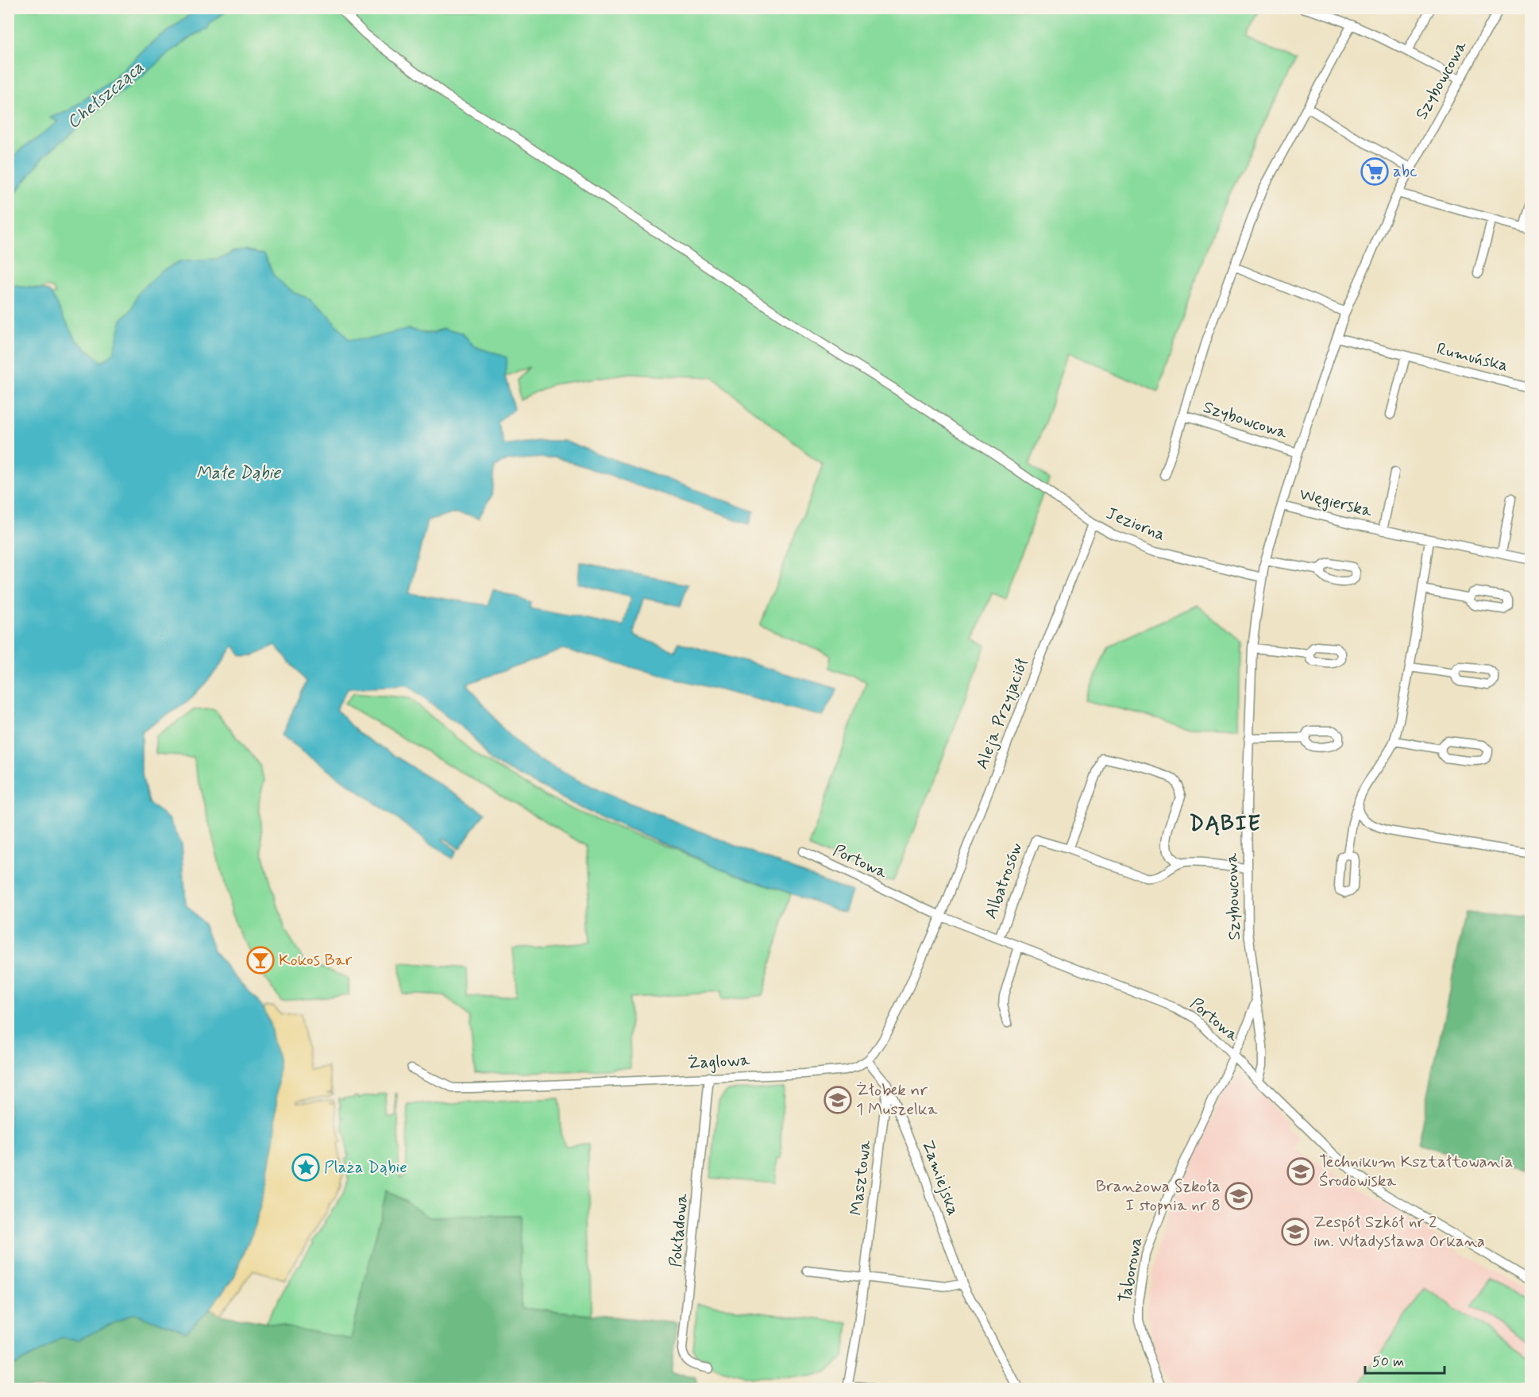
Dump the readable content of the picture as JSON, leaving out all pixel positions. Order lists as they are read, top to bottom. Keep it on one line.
{"streets":{"street":["Szybowcowa","Rumuńska","Węgierska","Jeziorna","Aleja Przyjaciół","Portowa","Albatrosów","Żaglowa","Masztowa","Zamiejska","Pokładowa","Taborowa"]},"crossings":[["Szybowcowa","Rumuńska"],["Szybowcowa","Węgierska"],["Szybowcowa","Jeziorna"],["Szybowcowa","Portowa"],["Szybowcowa","Taborowa"],["Jeziorna","Aleja Przyjaciół"],["Aleja Przyjaciół","Portowa"],["Aleja Przyjaciół","Żaglowa"],["Portowa","Albatrosów"],["Portowa","Żaglowa"],["Portowa","Taborowa"],["Żaglowa","Pokładowa"],["Masztowa","Zamiejska"]],"districts":["DĄBIE"],"water":["Chełszcząca","Małe Dąbie"],"places":{"supermarket":["abc"],"bar":["Kokos Bar"],"school or university":["Żłobek nr 1 Muszelka","Technikum Kształtowania Środowiska","Branżowa Szkoła I stopnia nr 8","Zespół Szkół nr 2 im. Władysława Orkana"],"place":["Plaża Dąbie"]},"scale_bar":"50 m"}
